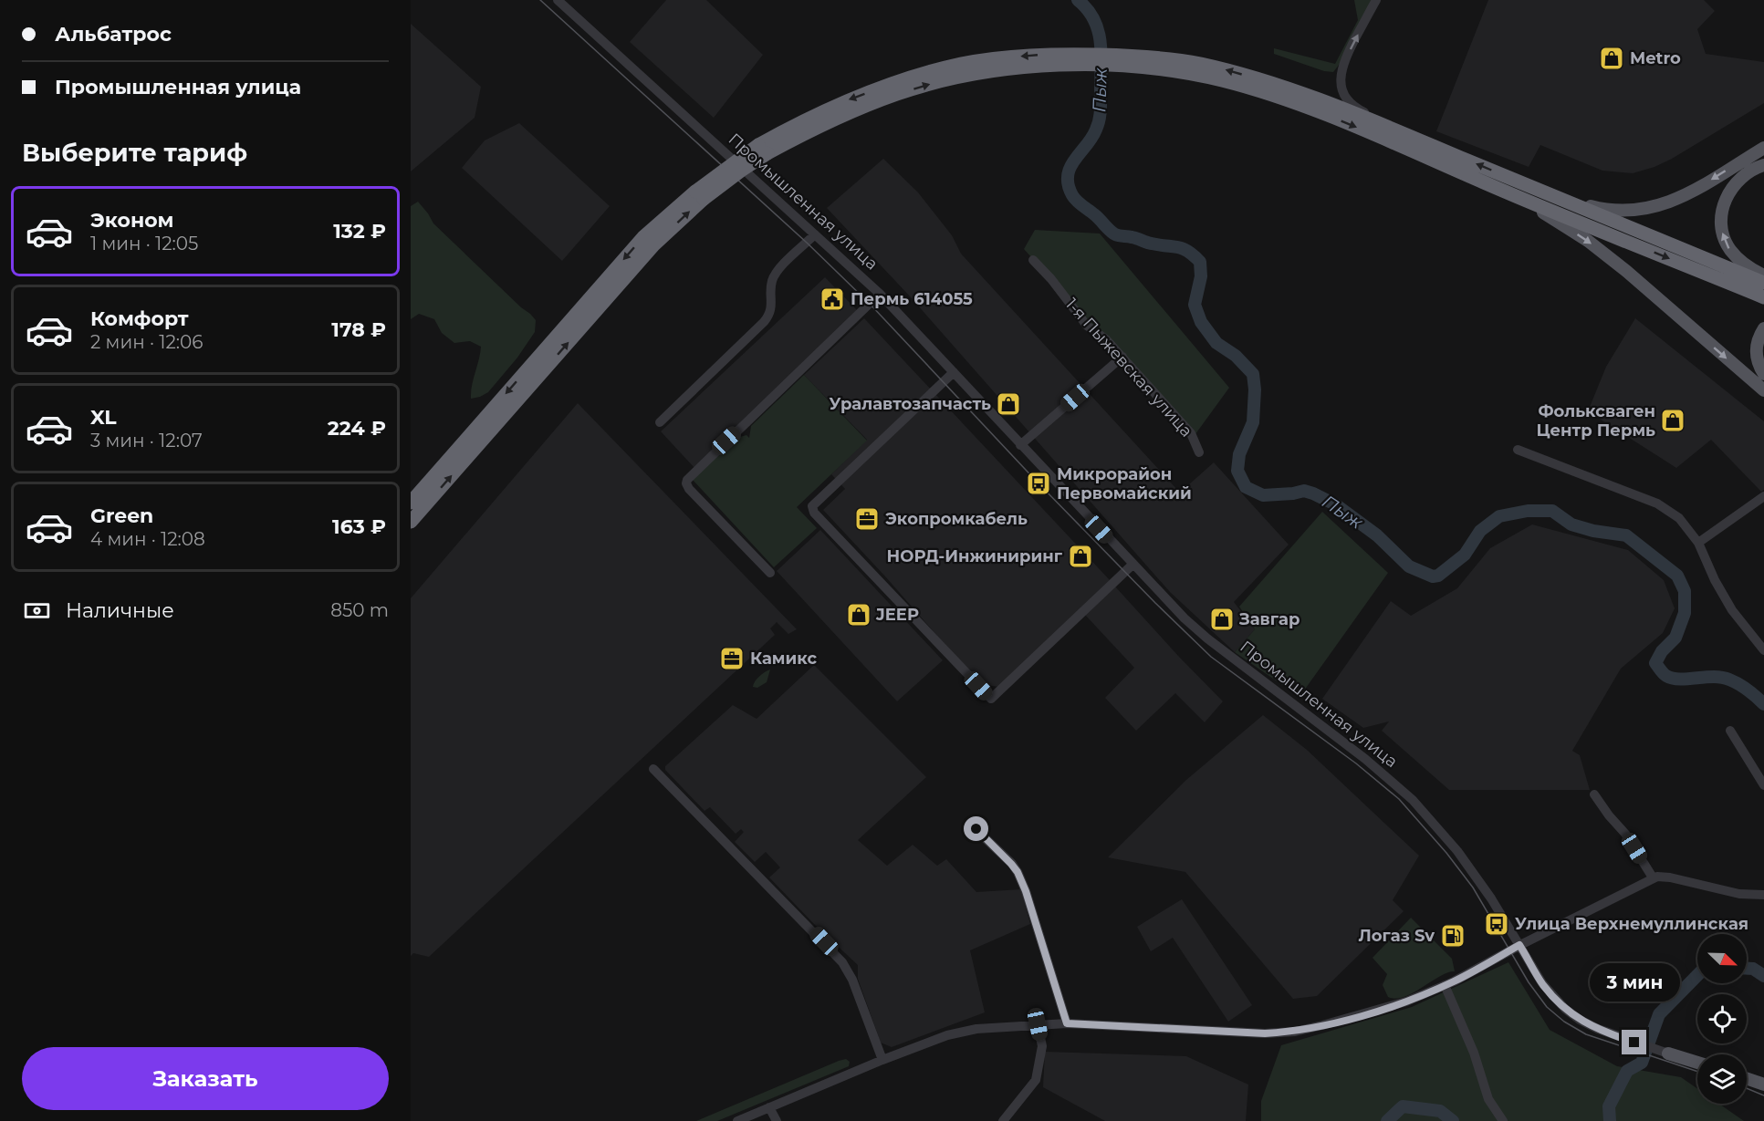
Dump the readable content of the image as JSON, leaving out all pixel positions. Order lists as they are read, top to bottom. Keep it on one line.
{"streets":{"main road":["Промышленная улица"],"street":["1-я Пыжевская улица"]},"water":["Пыж"],"places":{"shop":["Metro","Уралавтозапчасть","Фольксваген Центр Пермь","НОРД-Инжиниринг","JEEP","Завгар"],"public building":["Пермь 614055"],"bus stop":["Микрорайон Первомайский","Улица Верхнемуллинская"],"office":["Экопромкабель","Камикс"],"fuel station":["Логаз Sv"]},"north":"bottom right","page":{"banner":["Альбатрос","Промышленная улица"],"heading":"Выберите тариф","list":[{"name":"Эконом","note":"1 мин · 12:05","value":"132 ₽"},{"name":"Комфорт","note":"2 мин · 12:06","value":"178 ₽"},{"name":"XL","note":"3 мин · 12:07","value":"224 ₽"},{"name":"Green","note":"4 мин · 12:08","value":"163 ₽"}],"pay":["Наличные","850 m"],"bubble":"3 мин","buttons":"Заказать"}}
